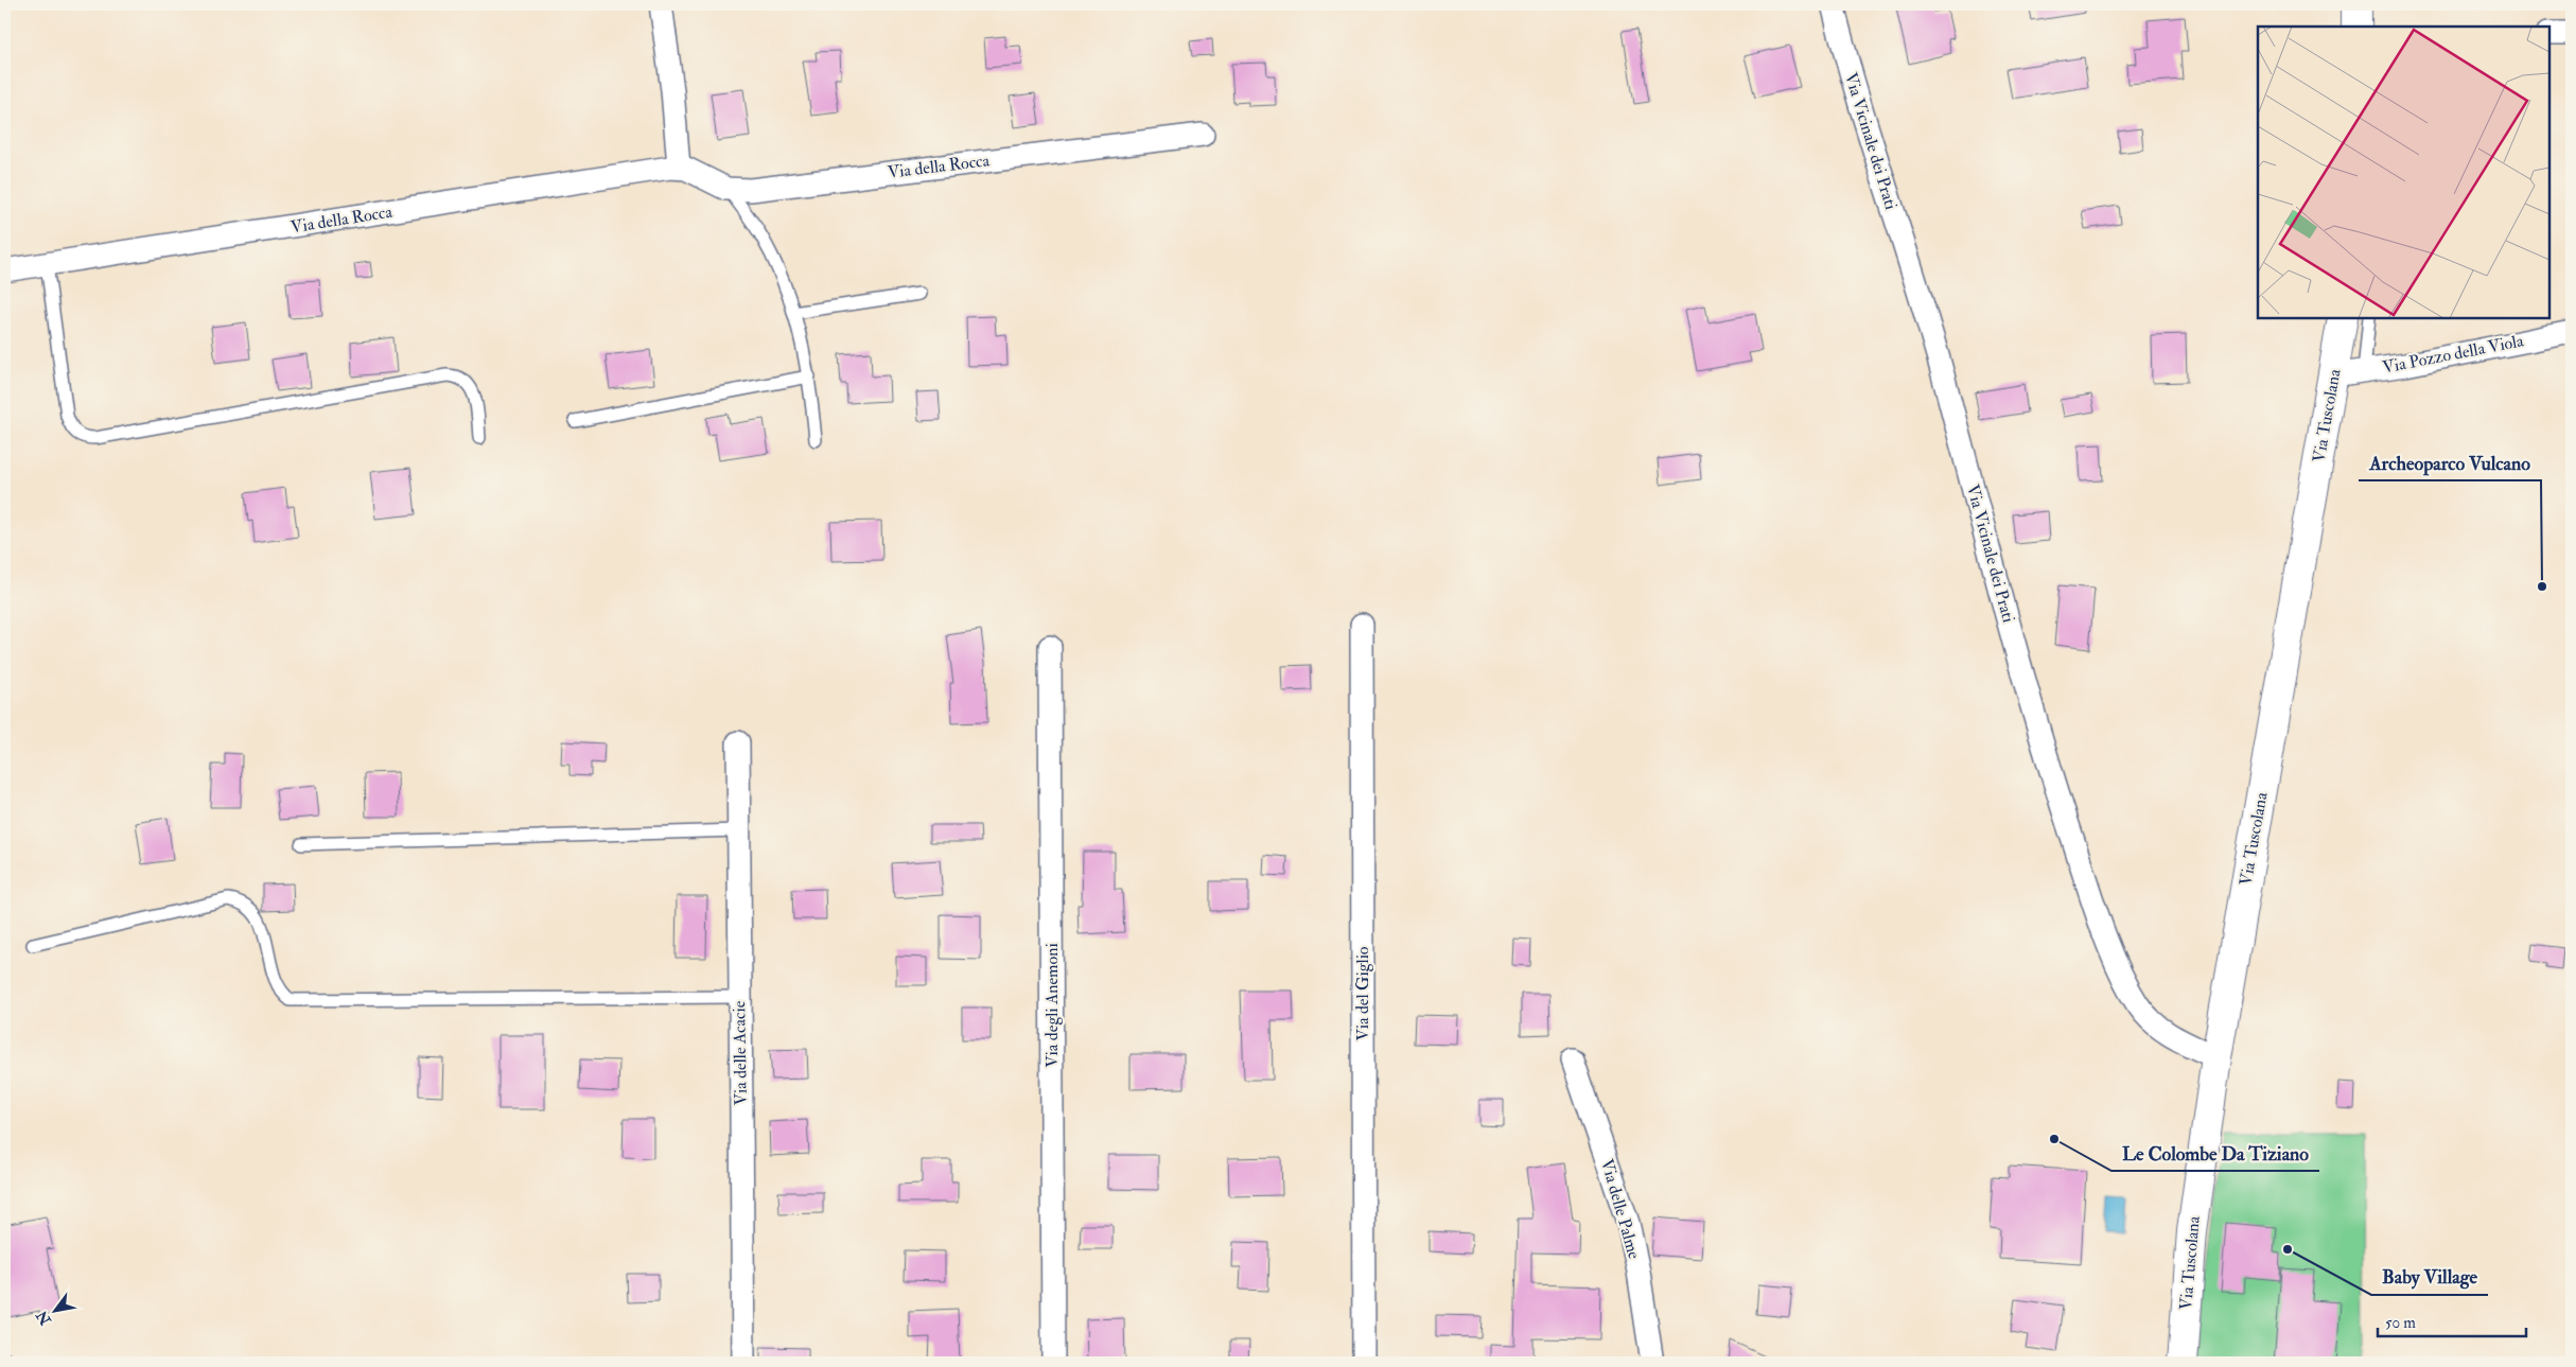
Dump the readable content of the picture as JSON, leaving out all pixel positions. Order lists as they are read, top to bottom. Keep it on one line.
{"streets":{"main road":["Via Tuscolana"],"street":["Via Vicinale dei Prati","Via della Rocca","Via Pozzo della Viola","Via del Giglio","Via degli Anemoni","Via delle Acacie","Via delle Palme"]},"crossings":[["Via Vicinale dei Prati","Via Tuscolana"],["Via Pozzo della Viola","Via Tuscolana"]],"places":["Archeoparco Vulcano","Le Colombe Da Tiziano","Baby Village"],"scale_bar":"50 m","north":"bottom left"}
